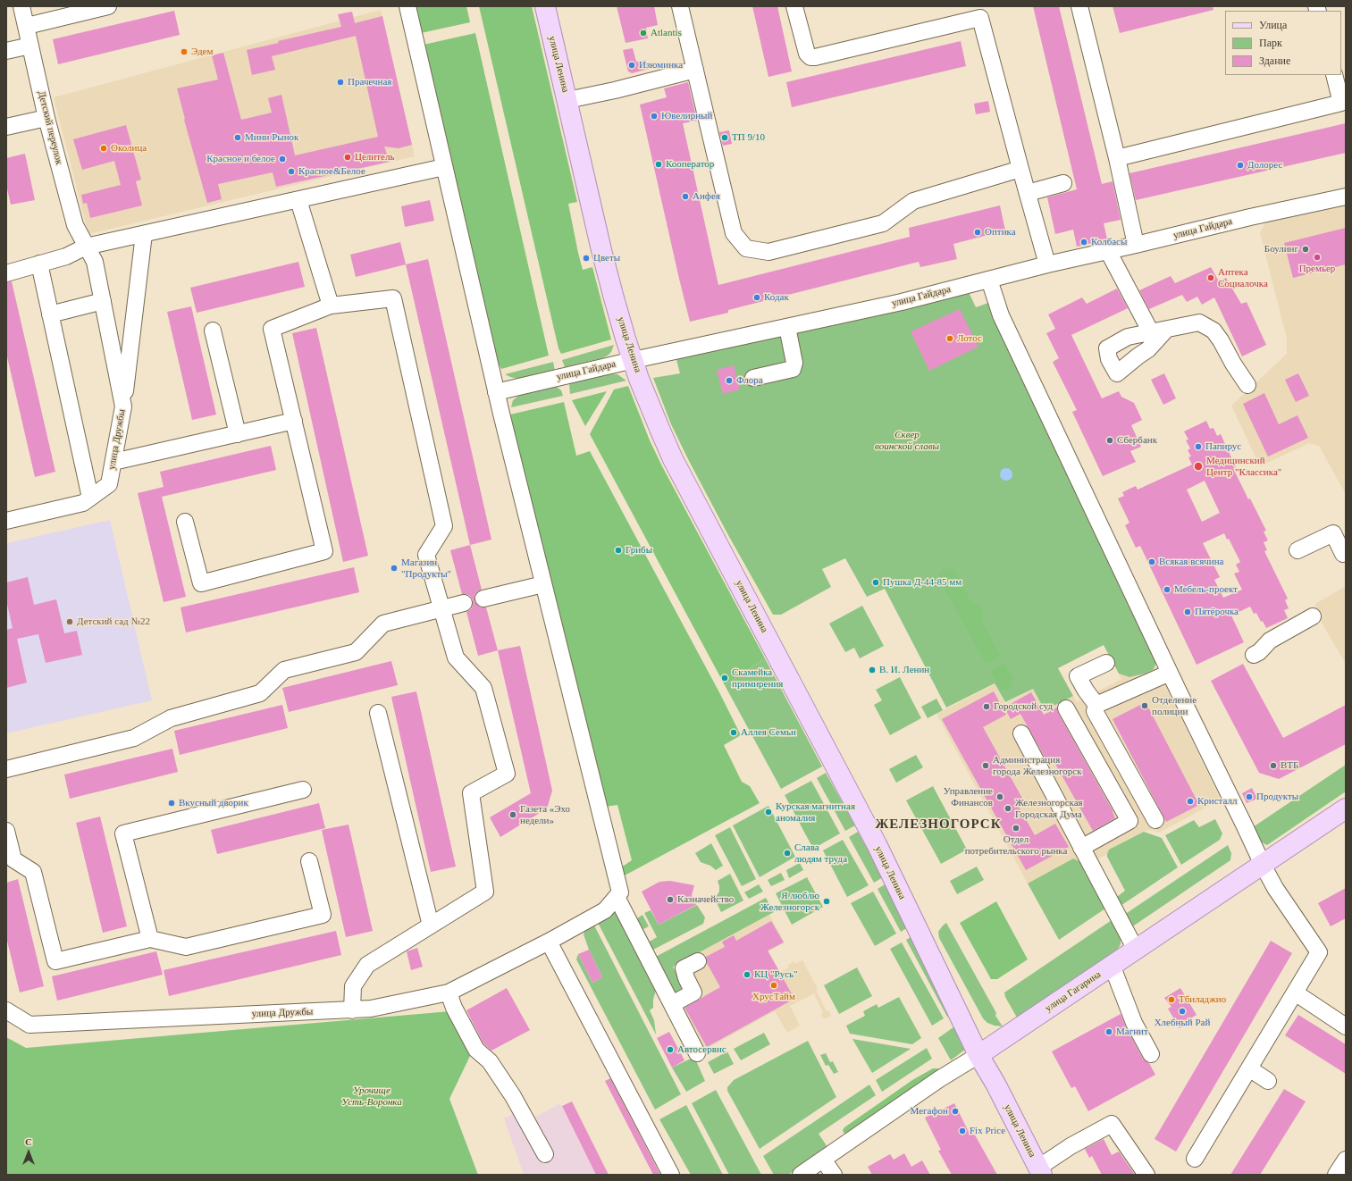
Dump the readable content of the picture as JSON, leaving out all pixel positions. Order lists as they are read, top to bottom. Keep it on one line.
{"streets":{"main road":["улица Ленина","улица Гагарина"],"street":["Детский переулок","улица Гайдара","улица Дружбы"]},"crossings":[["улица Ленина","улица Гайдара"],["улица Ленина","улица Гагарина"],["Детский переулок","улица Дружбы"]],"districts":["ЖЕЛЕЗНОГОРСК"],"parks":["Сквер воинской славы","Урочище Усть-Воронка"],"places":["Atlantis","Эдем","Изюминка","Прачечная","Ювелирный","Мини Рынок","ТП 9/10","Околица","Целитель","Красное и белое","Кооператор","Долорес","Красное&Белое","Анфея","Оптика","Колбасы","Боулинг","Премьер","Цветы","Аптека Социалочка","Кодак","Лотос","Флора","Сбербанк","Папирус","Медицинский Центр \"Классика\"","Грибы","Всякая всячина","Магазин \"Продукты\"","Пушка Д-44-85 мм","Мебель-проект","Пятёрочка","Детский сад №22","В. И. Ленин","Скамейка примирения","Отделение полиции","Городской суд","Аллея Семьи","Администрация города Железногорск","ВТБ","Управление Финансов","Продукты","Кристалл","Вкусный дворик","Железногорская Городская Дума","Курская магнитная аномалия","Газета «Эхо недели»","Отдел потребительского рынка","Слава людям труда","Казначейство","Я люблю Железногорск","КЦ \"Русь\"","ХрусТайм","Тбиладжио","Хлебный Рай","Магнит","Автосервис","Мегафон","Fix Price"],"legend":["Улица","Парк","Здание"],"north":"top"}
